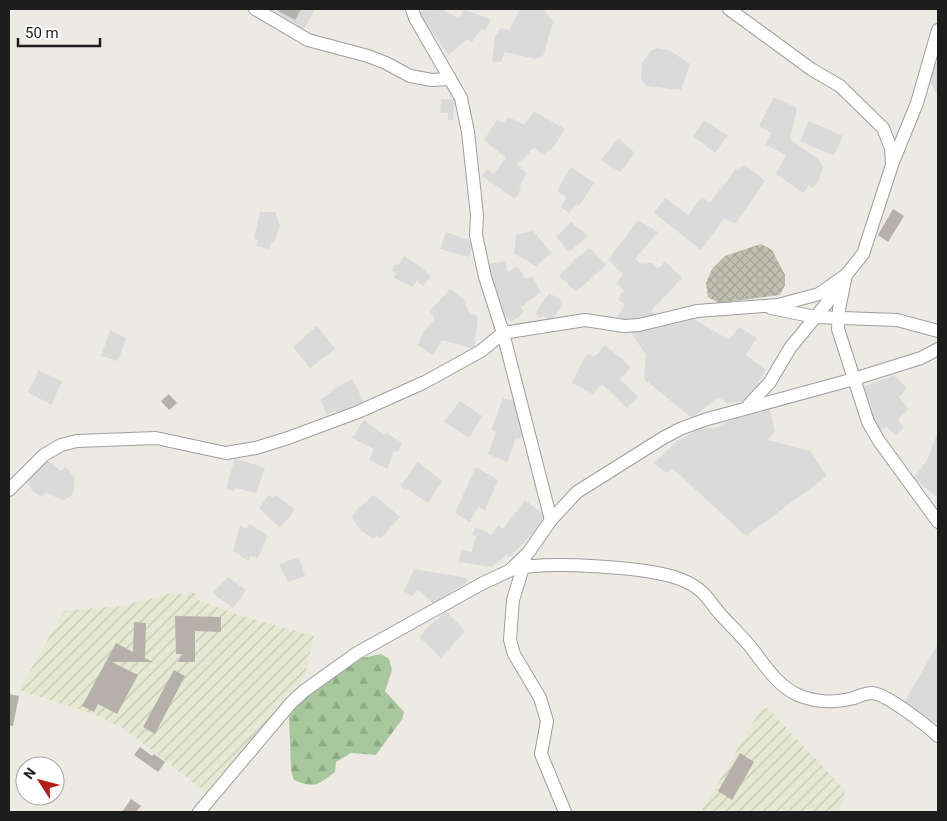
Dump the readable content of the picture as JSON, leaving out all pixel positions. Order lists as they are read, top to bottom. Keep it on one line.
{"scale_bar":"50 m","north":"top left"}
